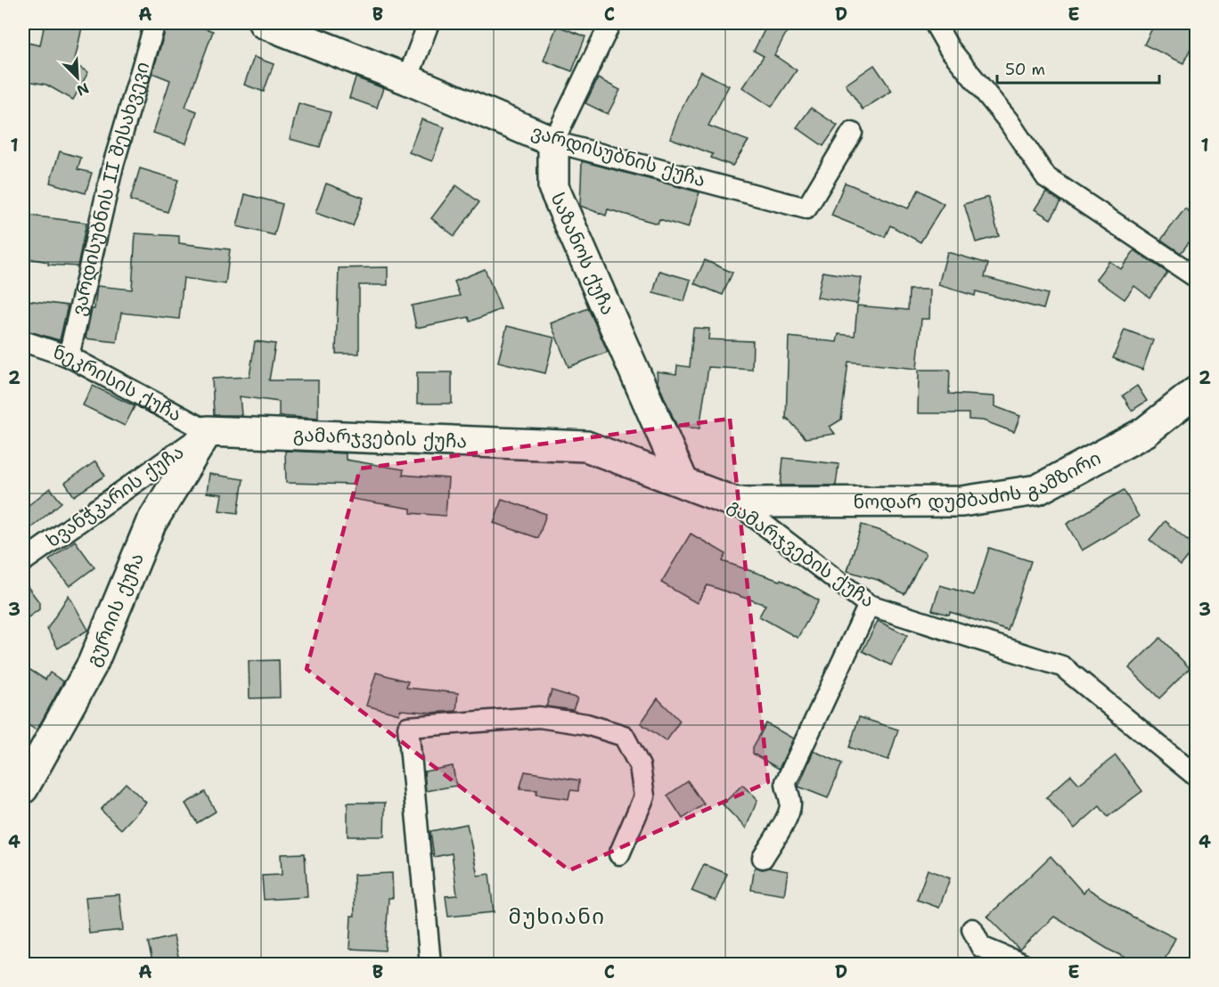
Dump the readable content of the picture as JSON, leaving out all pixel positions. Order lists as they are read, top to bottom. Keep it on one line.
{"streets":{"street":["ვარდისუბნის ქუჩა","ვარდისუბნის II შესახვევი","საზანოს ქუჩა","ნეკრისის ქუჩა","გამარჯვების ქუჩა","ნოდარ დუმბაძის გამზირი","ხვანჭკარის ქუჩა","გურიის ქუჩა"]},"crossings":[["ვარდისუბნის ქუჩა","საზანოს ქუჩა"],["ვარდისუბნის II შესახვევი","ნეკრისის ქუჩა"],["საზანოს ქუჩა","გამარჯვების ქუჩა"],["ნეკრისის ქუჩა","გამარჯვების ქუჩა"],["ნეკრისის ქუჩა","ხვანჭკარის ქუჩა"],["ნეკრისის ქუჩა","გურიის ქუჩა"],["გამარჯვების ქუჩა","ნოდარ დუმბაძის გამზირი"],["გამარჯვების ქუჩა","ხვანჭკარის ქუჩა"],["გამარჯვების ქუჩა","გურიის ქუჩა"],["ხვანჭკარის ქუჩა","გურიის ქუჩა"]],"districts":["მუხიანი"],"scale_bar":"50 m","north":"bottom right","grid":{"columns":["A","B","C","D","E"],"rows":["1","2","3","4"]}}
